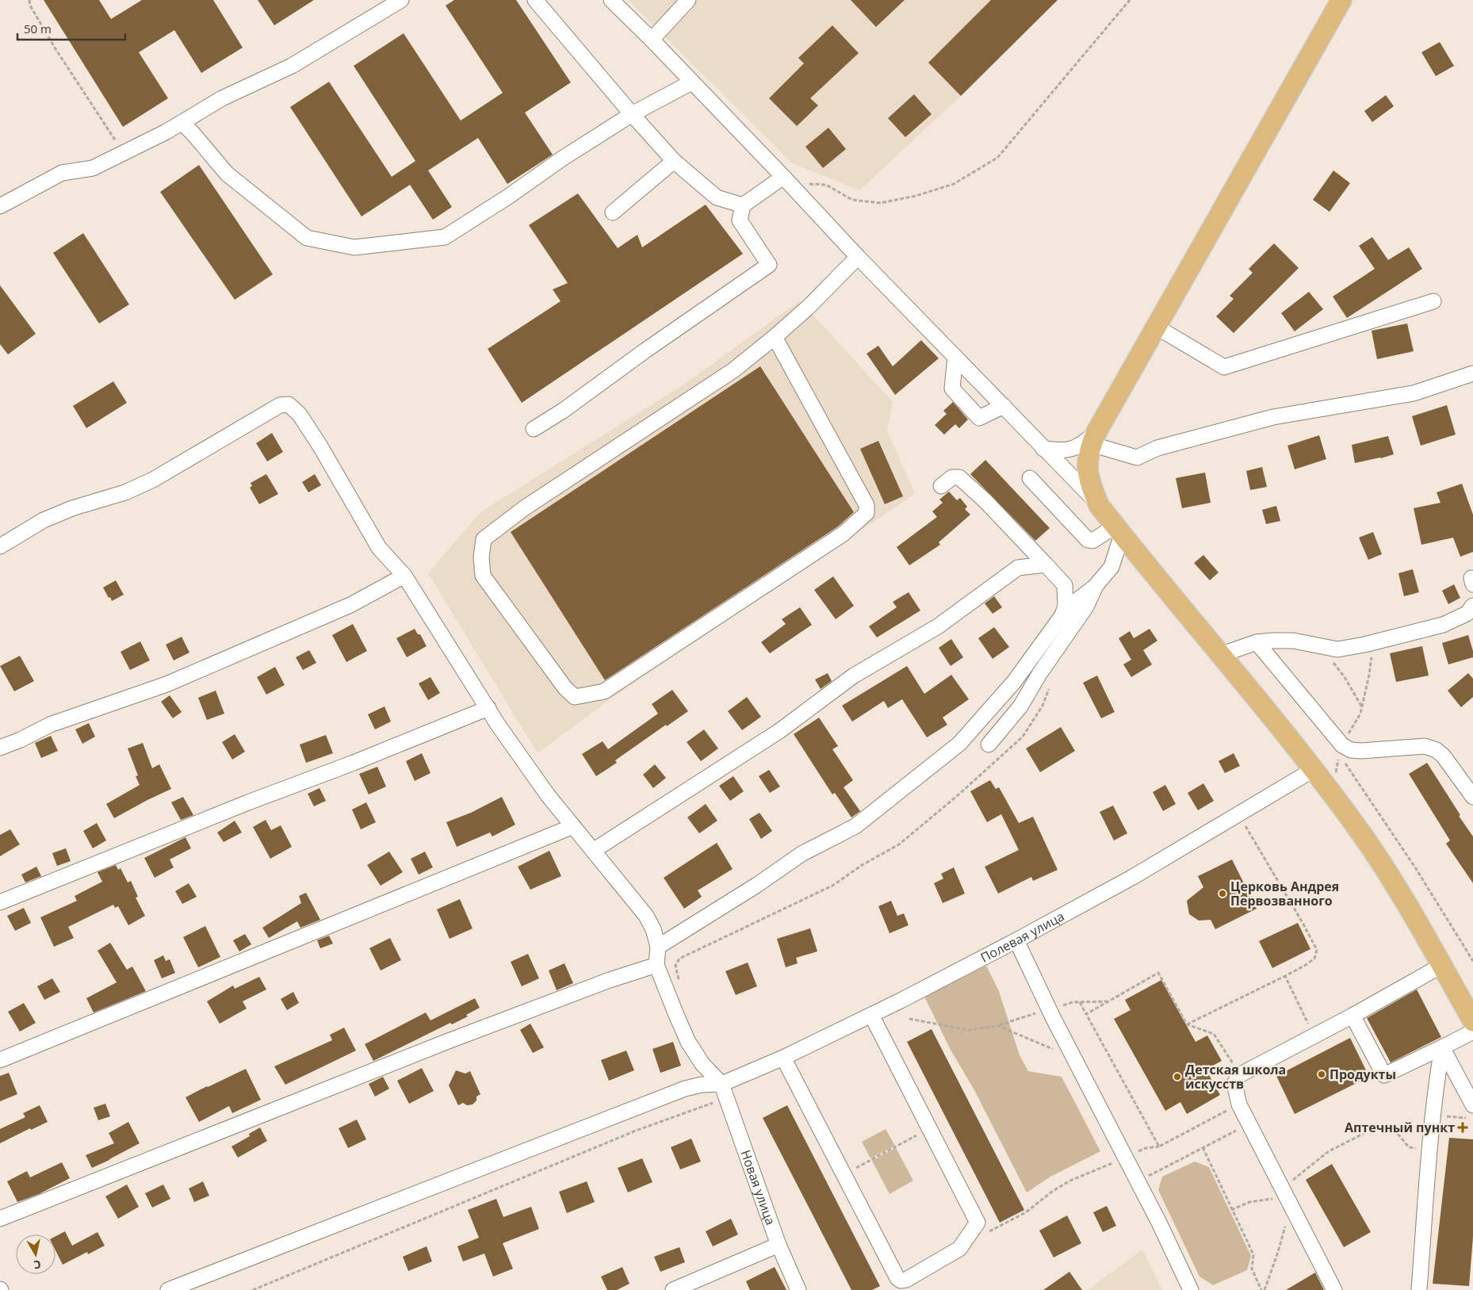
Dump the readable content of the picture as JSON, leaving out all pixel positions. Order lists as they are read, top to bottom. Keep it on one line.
{"streets":{"street":["Полевая улица","Новая улица"]},"crossings":[["Полевая улица","Новая улица"]],"places":{"other":["Церковь Андрея Первозванного","Продукты","Детская школа искусств"],"health":["Аптечный пункт"]},"scale_bar":"50 m","north":"bottom"}
